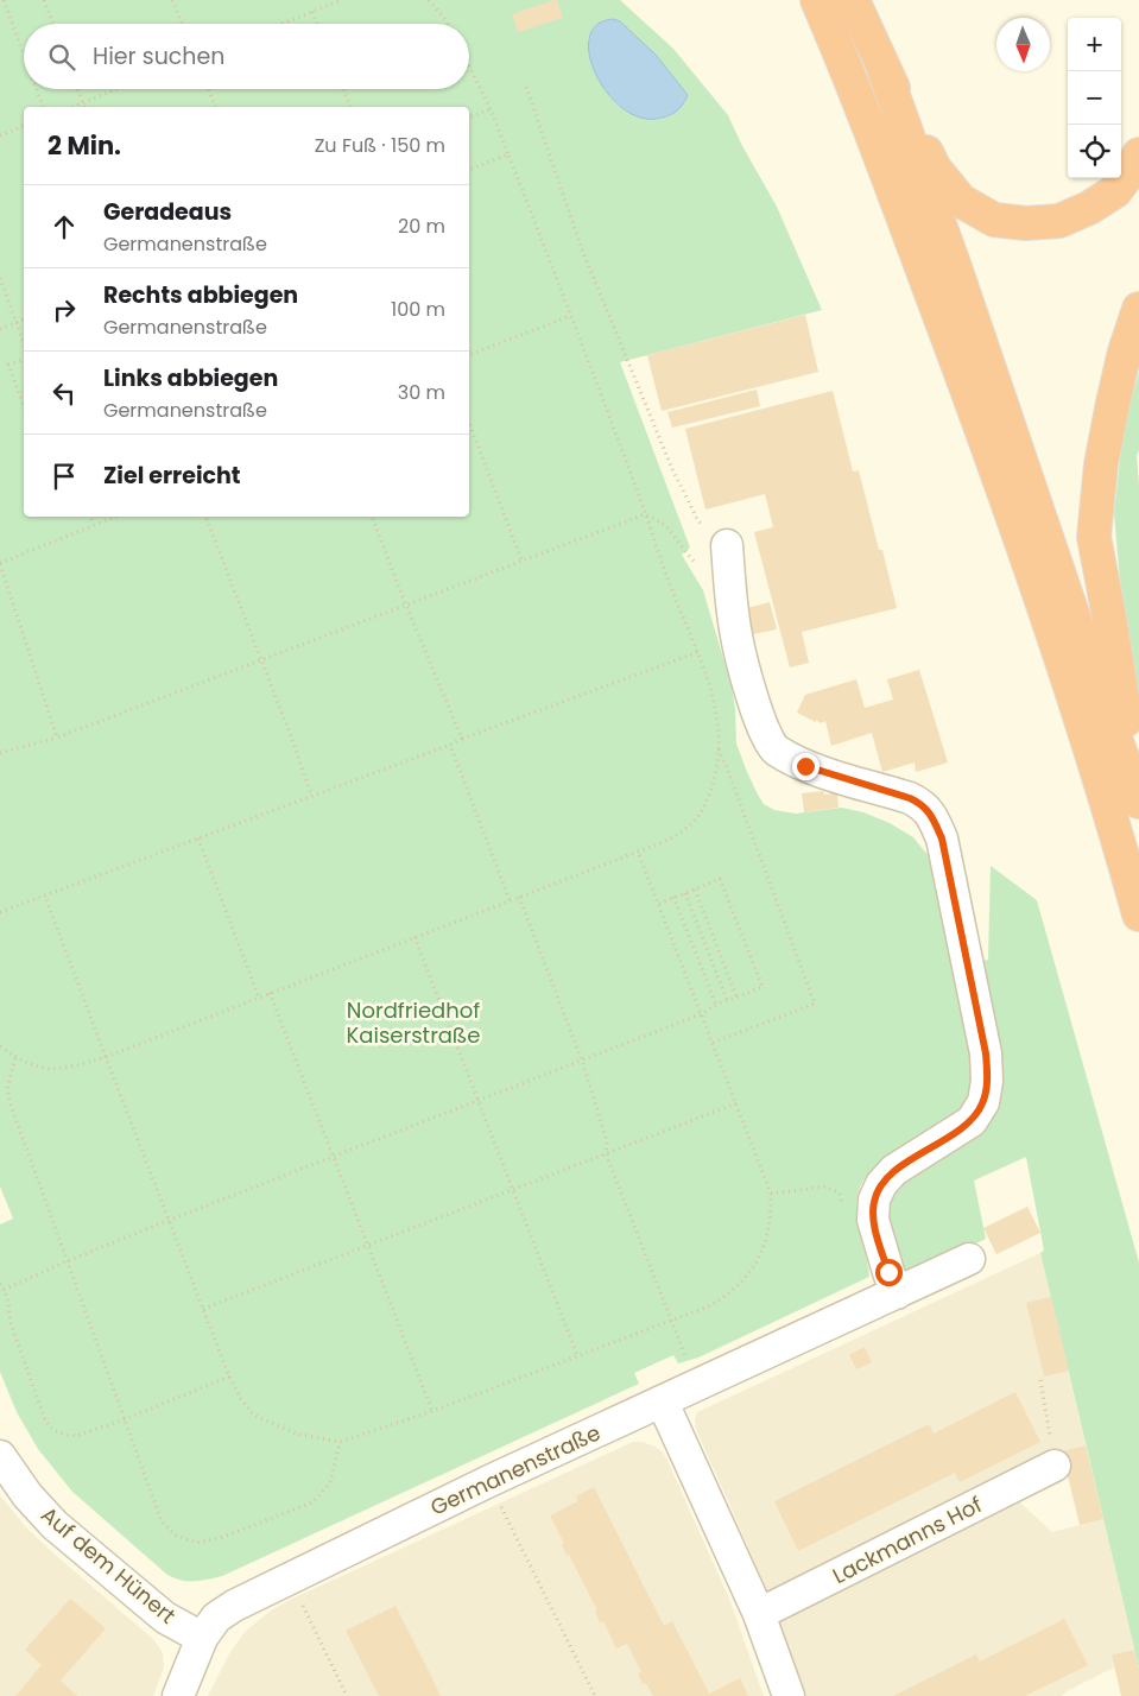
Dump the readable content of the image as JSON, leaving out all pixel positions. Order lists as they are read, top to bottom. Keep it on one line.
{"streets":{"street":["Germanenstraße","Lackmanns Hof","Auf dem Hünert"]},"crossings":[["Germanenstraße","Auf dem Hünert"]],"parks":["Nordfriedhof Kaiserstraße"],"north":"bottom","page":{"map_buttons":["+","−"],"search":"Hier suchen","heading":["2 Min.","Zu Fuß · 150 m"],"list":[["Geradeaus","Germanenstraße","20 m"],["Rechts abbiegen","Germanenstraße","100 m"],["Links abbiegen","Germanenstraße","30 m"],"Ziel erreicht"]}}
